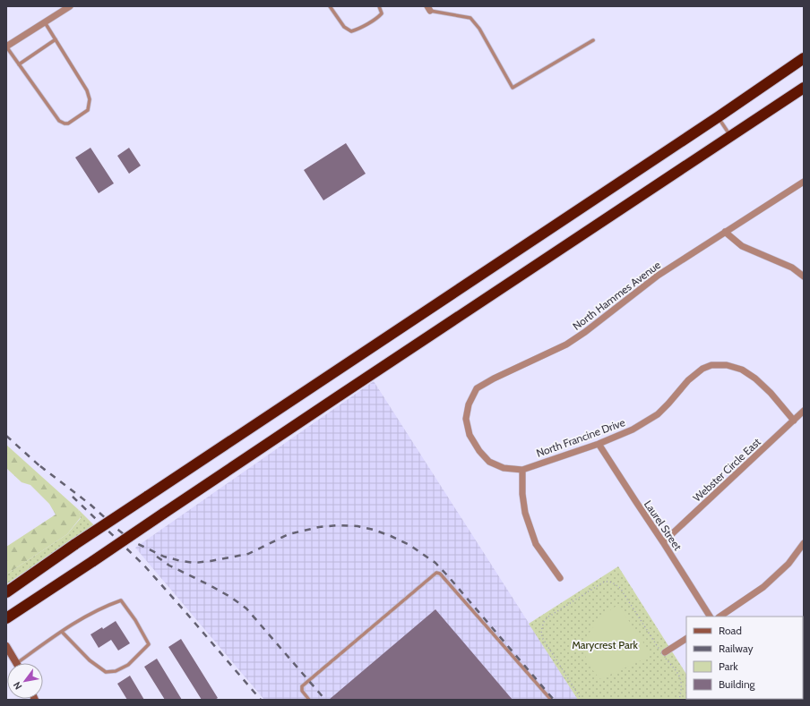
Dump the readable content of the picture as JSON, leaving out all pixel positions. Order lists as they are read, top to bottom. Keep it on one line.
{"streets":{"street":["North Hammes Avenue","North Francine Drive","Webster Circle East","Laurel Street"]},"crossings":[["North Hammes Avenue","North Francine Drive"],["North Francine Drive","Webster Circle East"],["North Francine Drive","Laurel Street"],["Webster Circle East","Laurel Street"]],"parks":["Marycrest Park"],"legend":["Road","Railway","Park","Building"],"north":"bottom left"}
